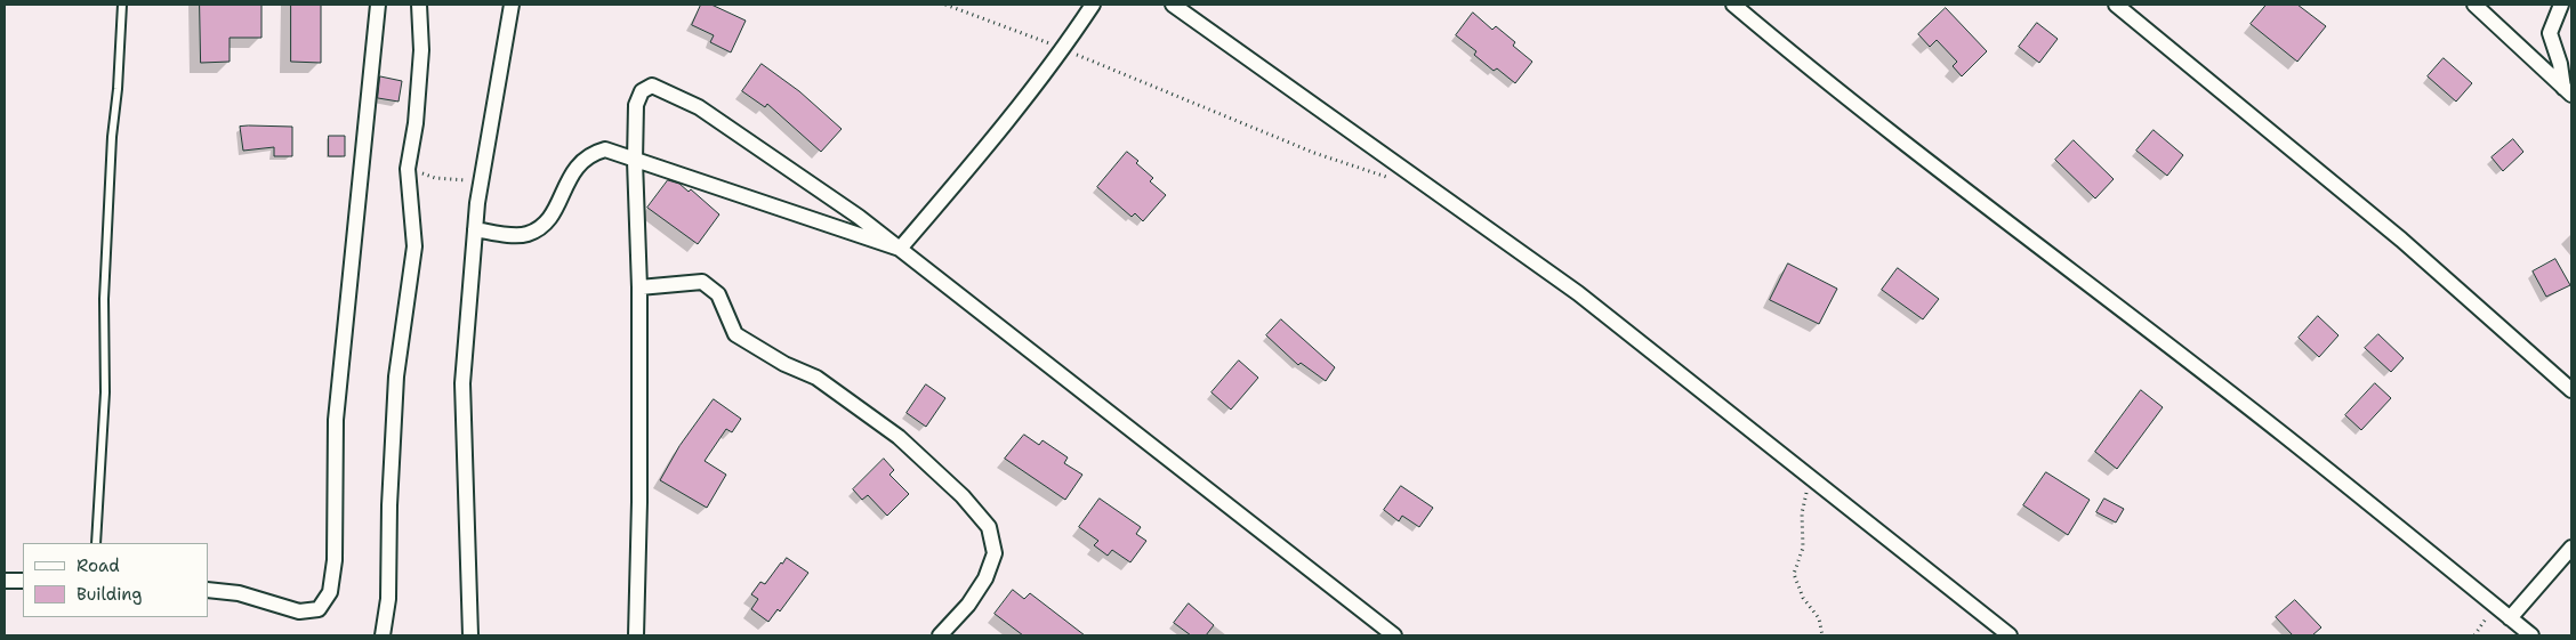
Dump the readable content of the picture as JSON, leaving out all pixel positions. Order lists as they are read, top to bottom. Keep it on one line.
{"legend":["Road","Building"]}
